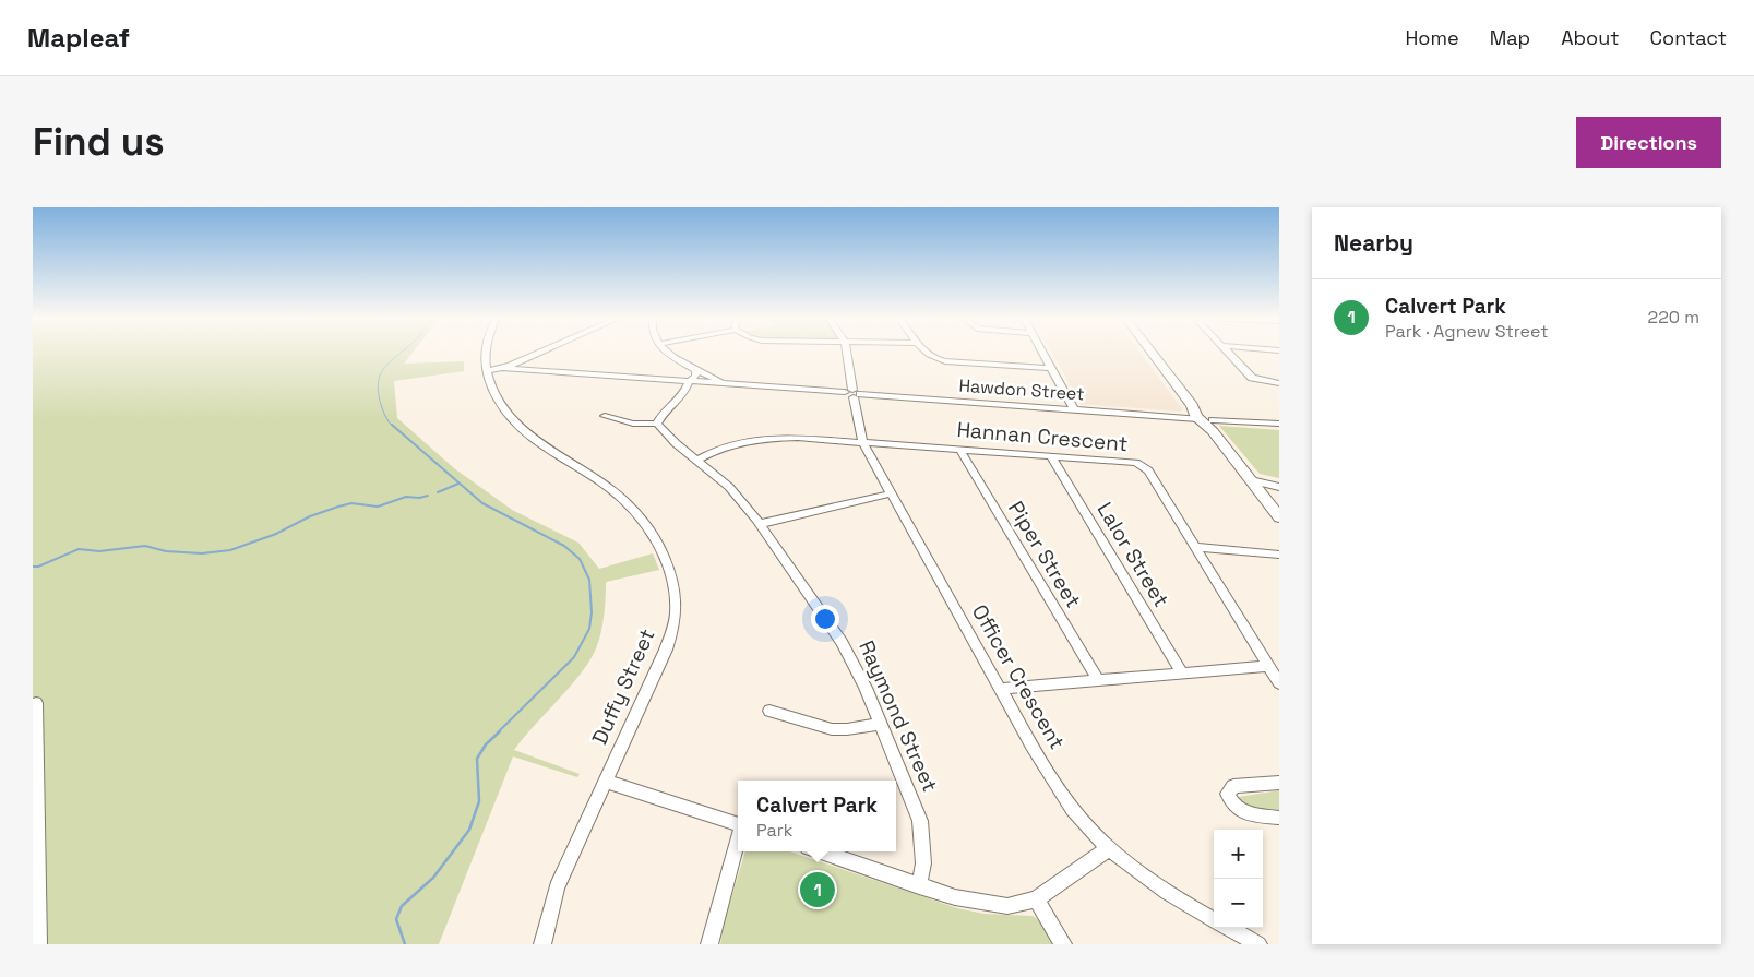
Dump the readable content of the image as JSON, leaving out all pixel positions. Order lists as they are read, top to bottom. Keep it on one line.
{"streets":{"street":["Hawdon Street","Hannan Crescent","Piper Street","Lalor Street","Officer Crescent","Duffy Street","Raymond Street"]},"crossings":[["Hawdon Street","Officer Crescent"],["Hannan Crescent","Piper Street"],["Hannan Crescent","Lalor Street"],["Hannan Crescent","Officer Crescent"],["Hannan Crescent","Raymond Street"]],"page":{"header":"Mapleaf","nav":["Home","Map","About","Contact"],"buttons":"Directions","title":"Find us","heading":"Nearby","list":[{"mark":"1","name":"Calvert Park","note":"Park · Agnew Street","value":"220 m"}],"popup":["Calvert Park","Park"],"map_buttons":["+","−"],"pins":"1"}}
